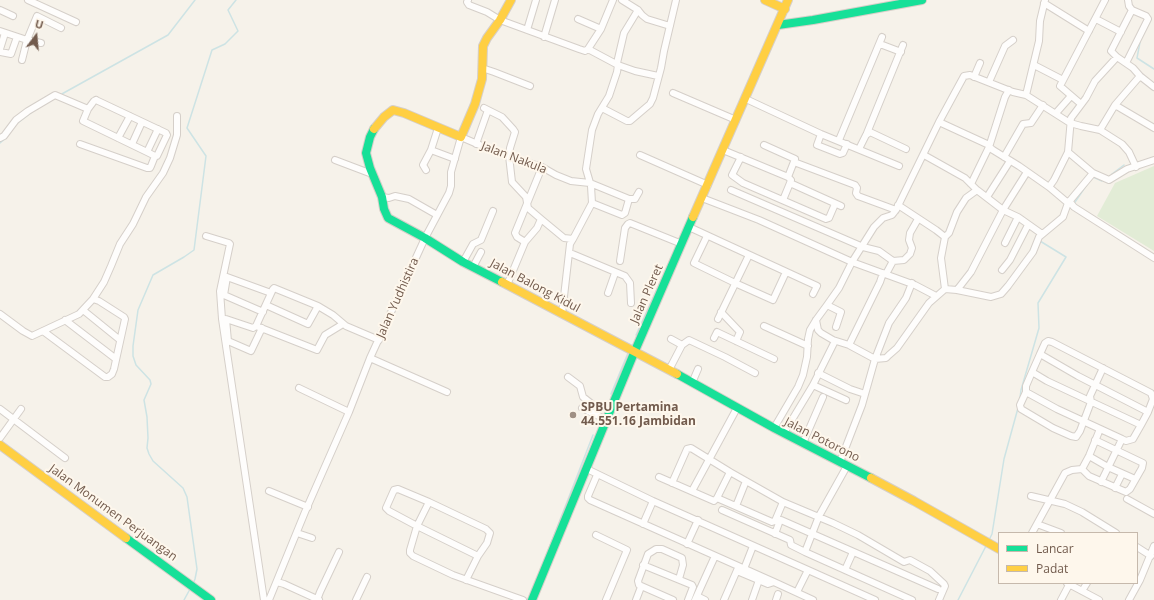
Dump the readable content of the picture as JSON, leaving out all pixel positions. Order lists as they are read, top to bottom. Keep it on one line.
{"streets":{"street":["Jalan Nakula","Jalan Balong Kidul","Jalan Pleret","Jalan Yudhistira","Jalan Potorono","Jalan Monumen Perjuangan"]},"crossings":[["Jalan Nakula","Jalan Yudhistira"],["Jalan Balong Kidul","Jalan Pleret"],["Jalan Balong Kidul","Jalan Yudhistira"],["Jalan Balong Kidul","Jalan Potorono"],["Jalan Pleret","Jalan Potorono"]],"places":["SPBU Pertamina 44.551.16 Jambidan"],"legend":["Lancar","Padat"],"north":"top"}
